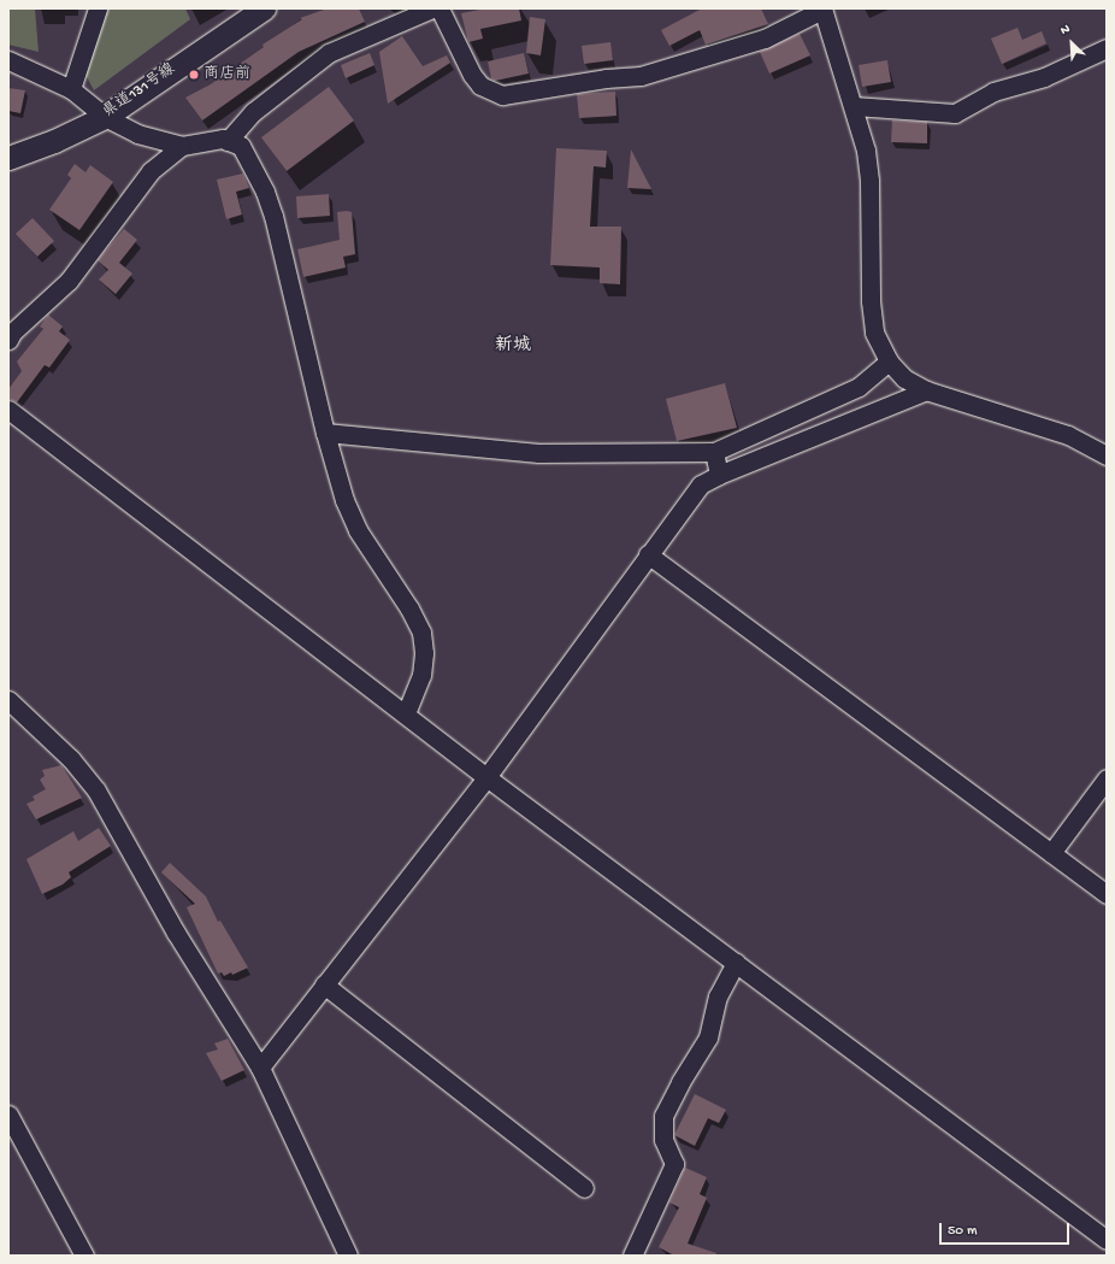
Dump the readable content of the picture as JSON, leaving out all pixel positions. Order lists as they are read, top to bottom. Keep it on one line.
{"streets":{"main road":["県道131号線"]},"districts":["新城"],"places":["商店前"],"scale_bar":"50 m","north":"top left"}
